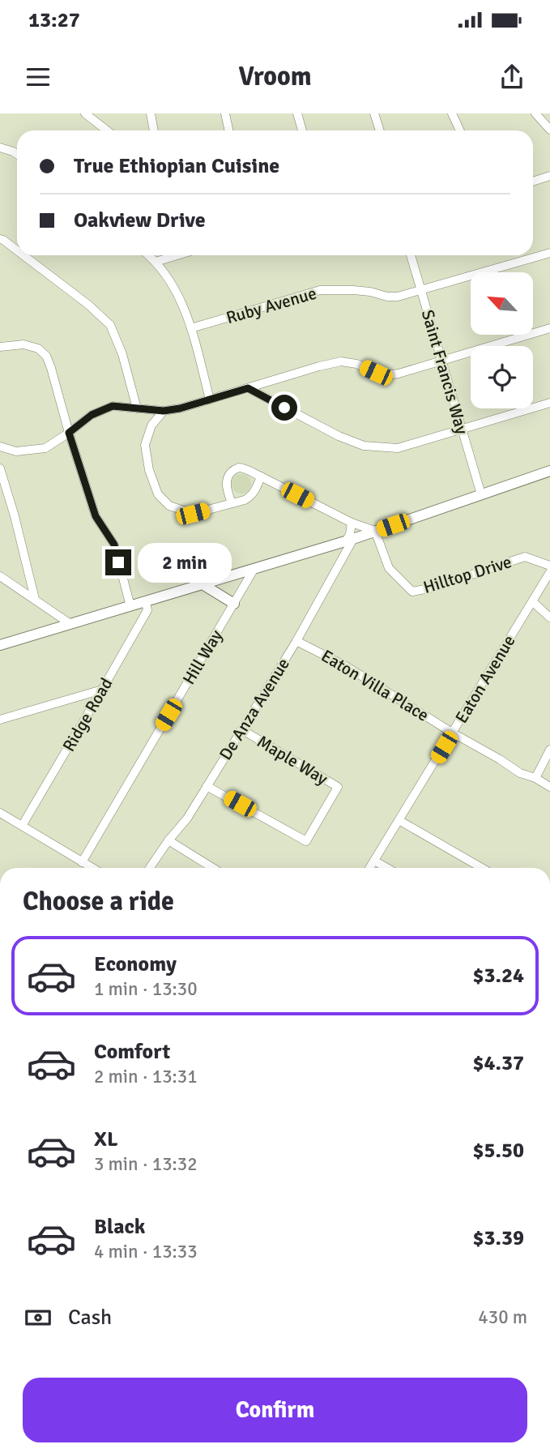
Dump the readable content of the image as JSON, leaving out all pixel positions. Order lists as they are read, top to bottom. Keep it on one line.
{"streets":{"street":["Ruby Avenue","Saint Francis Way","Hilltop Drive","Hill Way","Eaton Avenue","Eaton Villa Place","De Anza Avenue","Ridge Road","Maple Way"]},"crossings":[["Ruby Avenue","Saint Francis Way"],["Eaton Avenue","Eaton Villa Place"],["Eaton Villa Place","De Anza Avenue"],["De Anza Avenue","Maple Way"]],"north":"top left","page":{"status":"13:27","header":"Vroom","banner":["True Ethiopian Cuisine","Oakview Drive"],"bubble":"2 min","heading":"Choose a ride","list":[{"name":"Economy","note":"1 min · 13:30","value":"$3.24"},{"name":"Comfort","note":"2 min · 13:31","value":"$4.37"},{"name":"XL","note":"3 min · 13:32","value":"$5.50"},{"name":"Black","note":"4 min · 13:33","value":"$3.39"}],"pay":["Cash","430 m"],"buttons":"Confirm"}}
